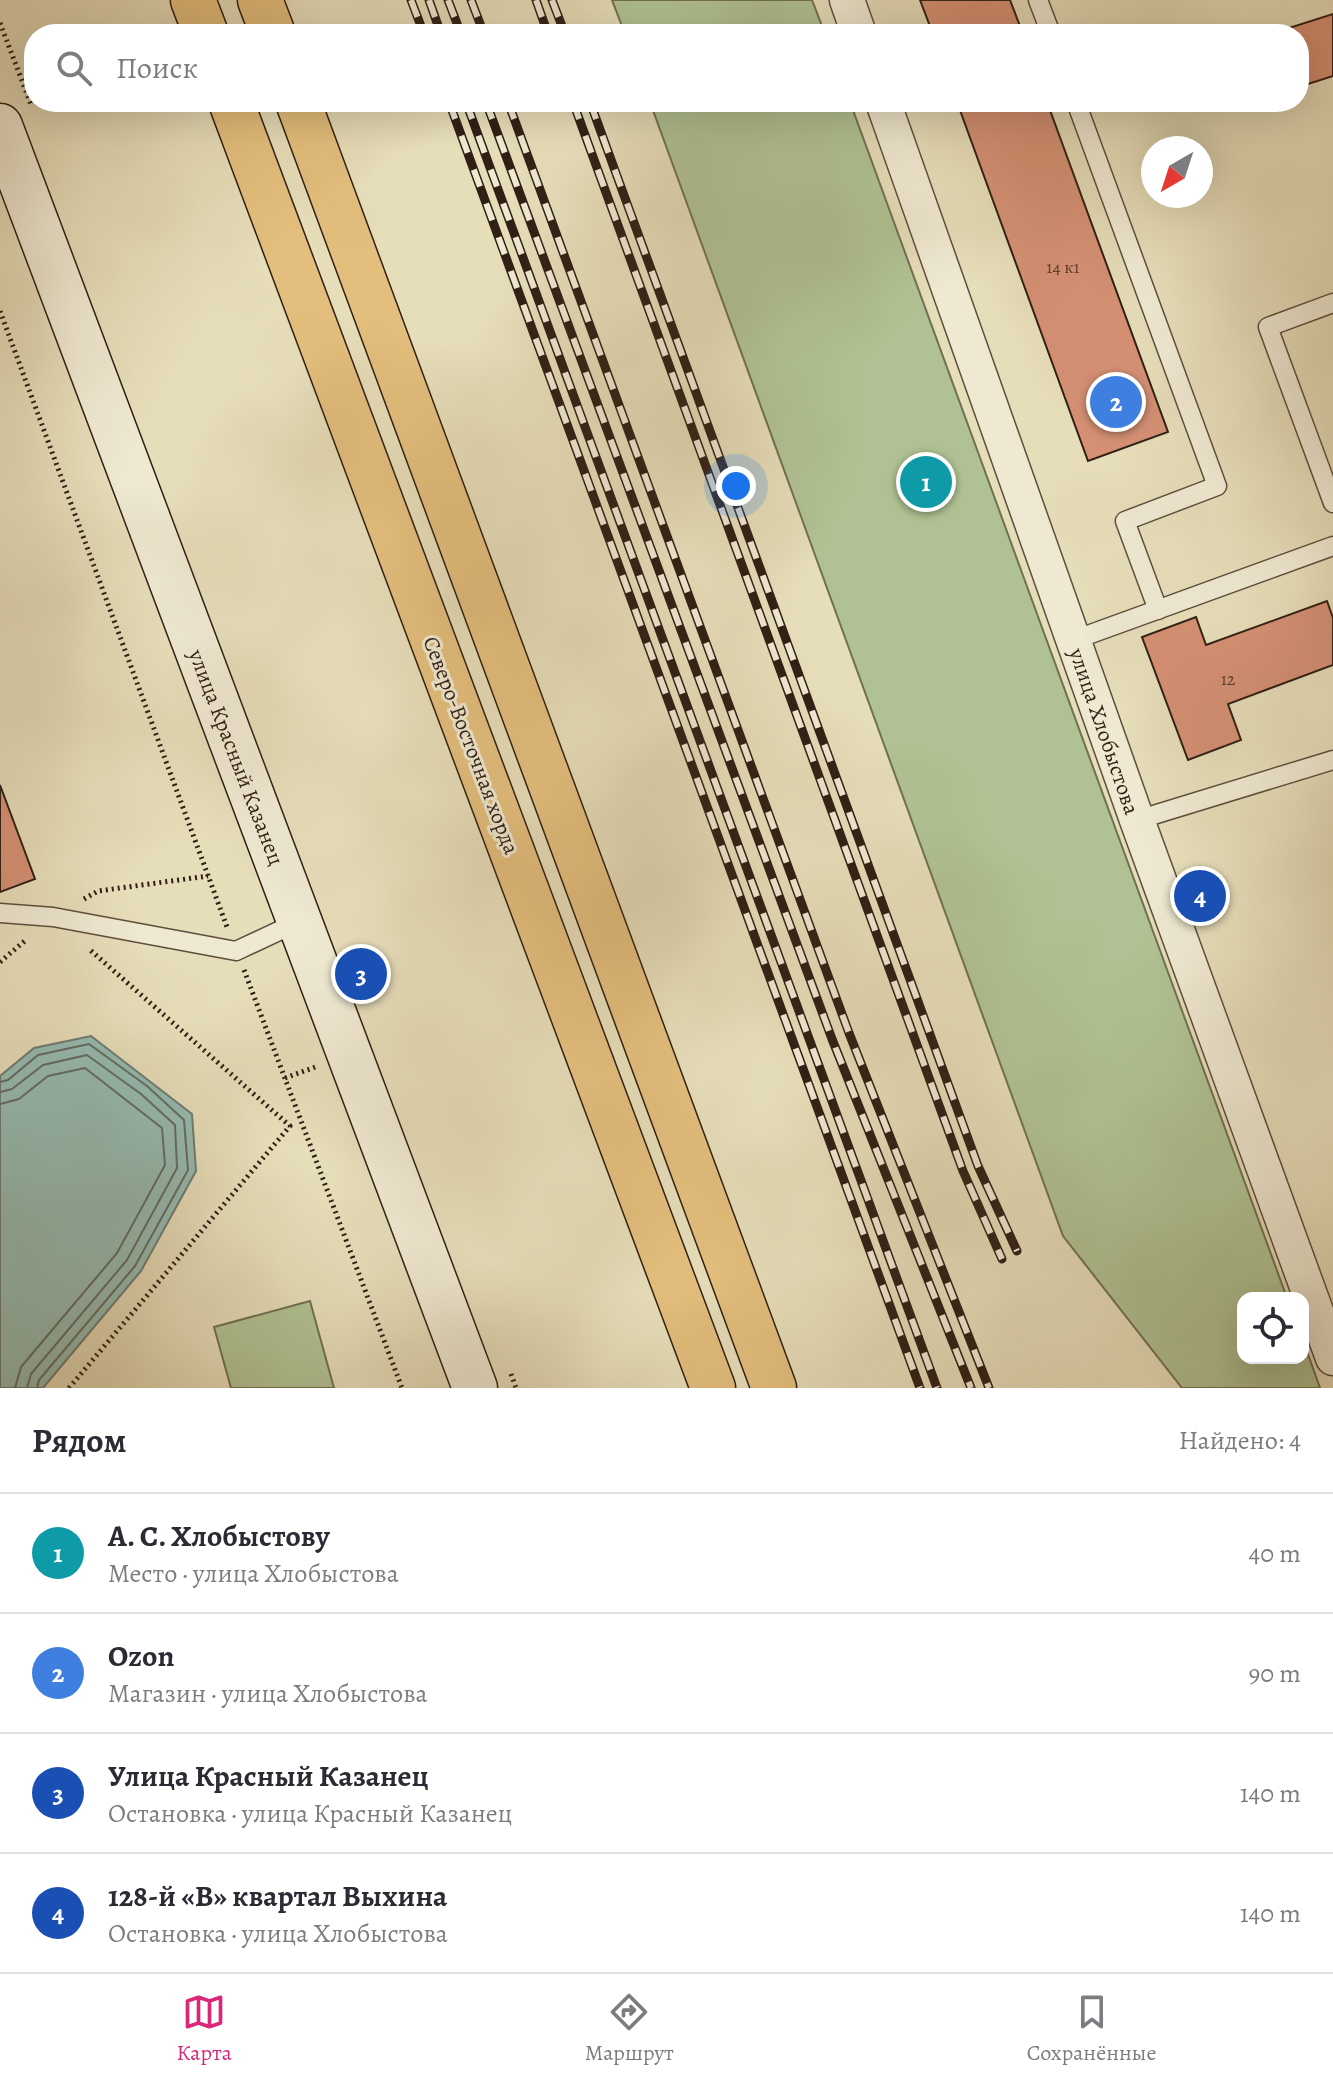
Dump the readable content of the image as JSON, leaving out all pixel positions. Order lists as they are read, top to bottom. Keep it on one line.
{"streets":{"main road":["Северо-Восточная хорда"],"street":["улица Хлобыстова","улица Красный Казанец"]},"house_numbers":["14 к1","12"],"north":"bottom left","page":{"search":"Поиск","pins":["2","1","4","3"],"heading":["Рядом","Найдено: 4"],"list":[{"mark":"1","name":"А. С. Хлобыстову","note":"Место · улица Хлобыстова","value":"40 m"},{"mark":"2","name":"Ozon","note":"Магазин · улица Хлобыстова","value":"90 m"},{"mark":"3","name":"Улица Красный Казанец","note":"Остановка · улица Красный Казанец","value":"140 m"},{"mark":"4","name":"128-й «В» квартал Выхина","note":"Остановка · улица Хлобыстова","value":"140 m"}],"nav":["Карта","Маршрут","Сохранённые"]}}
